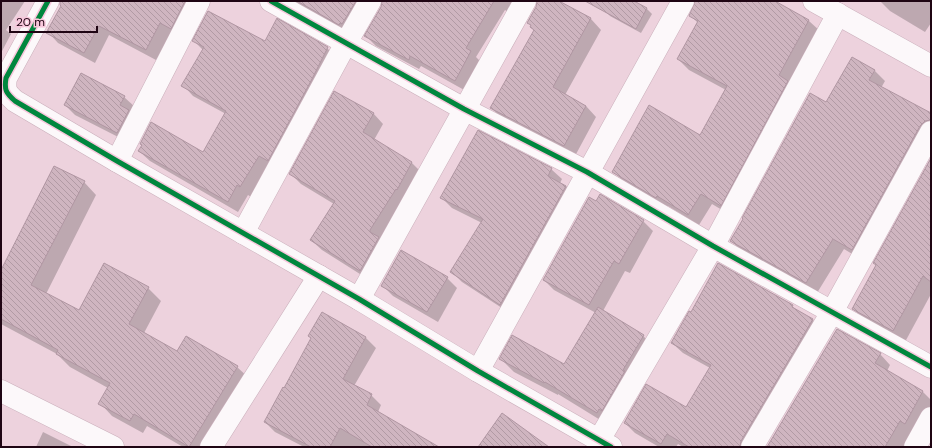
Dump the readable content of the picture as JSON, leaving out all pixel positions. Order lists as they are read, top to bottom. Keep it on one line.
{"scale_bar":"20 m"}
